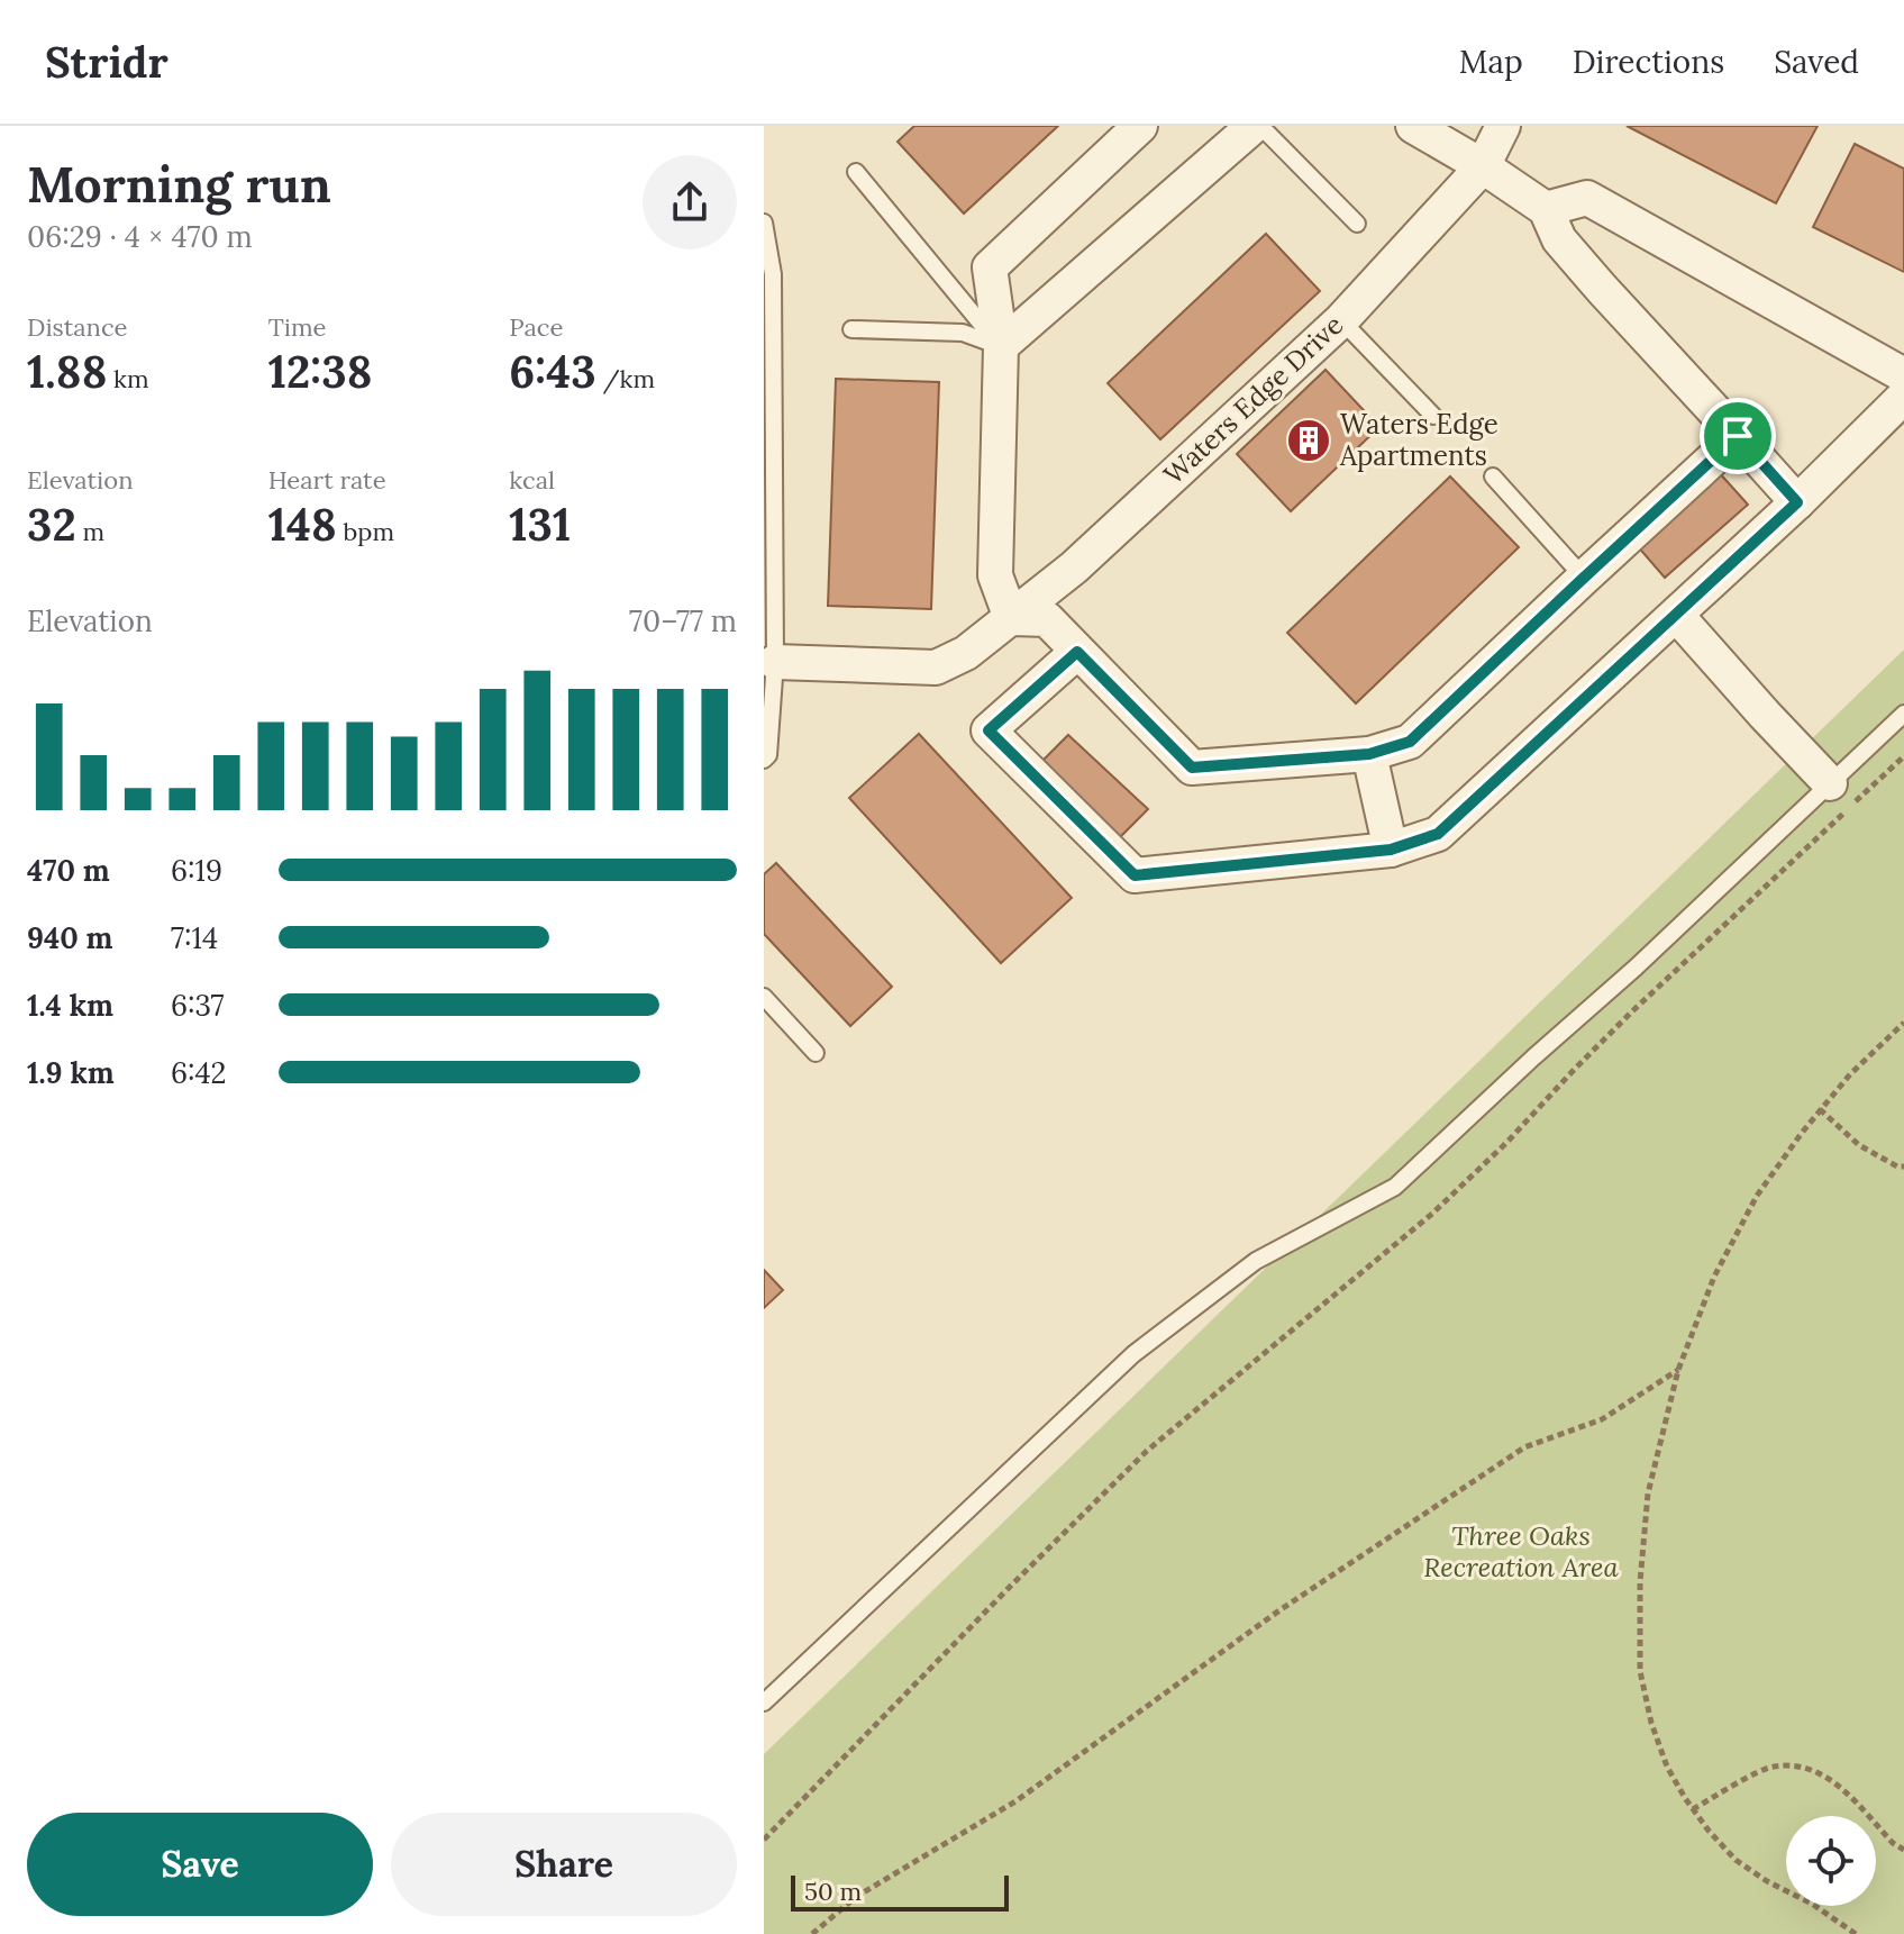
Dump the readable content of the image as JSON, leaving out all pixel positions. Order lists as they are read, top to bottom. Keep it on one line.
{"streets":{"street":["Waters Edge Drive"]},"parks":["Three Oaks Recreation Area"],"places":{"building":["Waters Edge Apartments"]},"scale_bar":"50 m","page":{"header":"Stridr","nav":["Map","Directions","Saved"],"heading":["Morning run","06:29 · 4 × 470 m"],"stats":[["Distance","1.88 km"],["Time","12:38"],["Pace","6:43 /km"],["Elevation","32 m"],["Heart rate","148 bpm"],["kcal","131"]],"chart":["Elevation","70–77 m"],"list":[{"name":"470 m","note":"6:19"},{"name":"940 m","note":"7:14"},{"name":"1.4 km","note":"6:37"},{"name":"1.9 km","note":"6:42"}],"buttons":["Save","Share"],"scale":"50 m"}}
